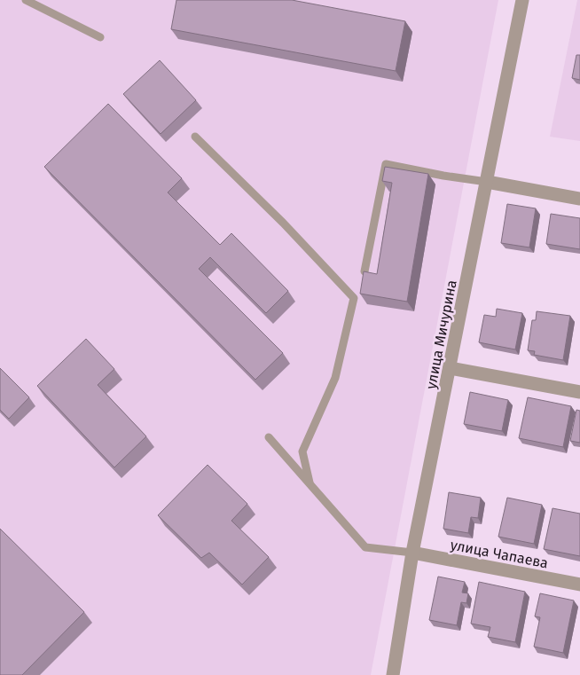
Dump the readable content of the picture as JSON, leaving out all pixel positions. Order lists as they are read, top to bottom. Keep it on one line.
{"streets":{"street":["улица Мичурина","улица Чапаева"]},"crossings":[["улица Мичурина","улица Чапаева"]]}
